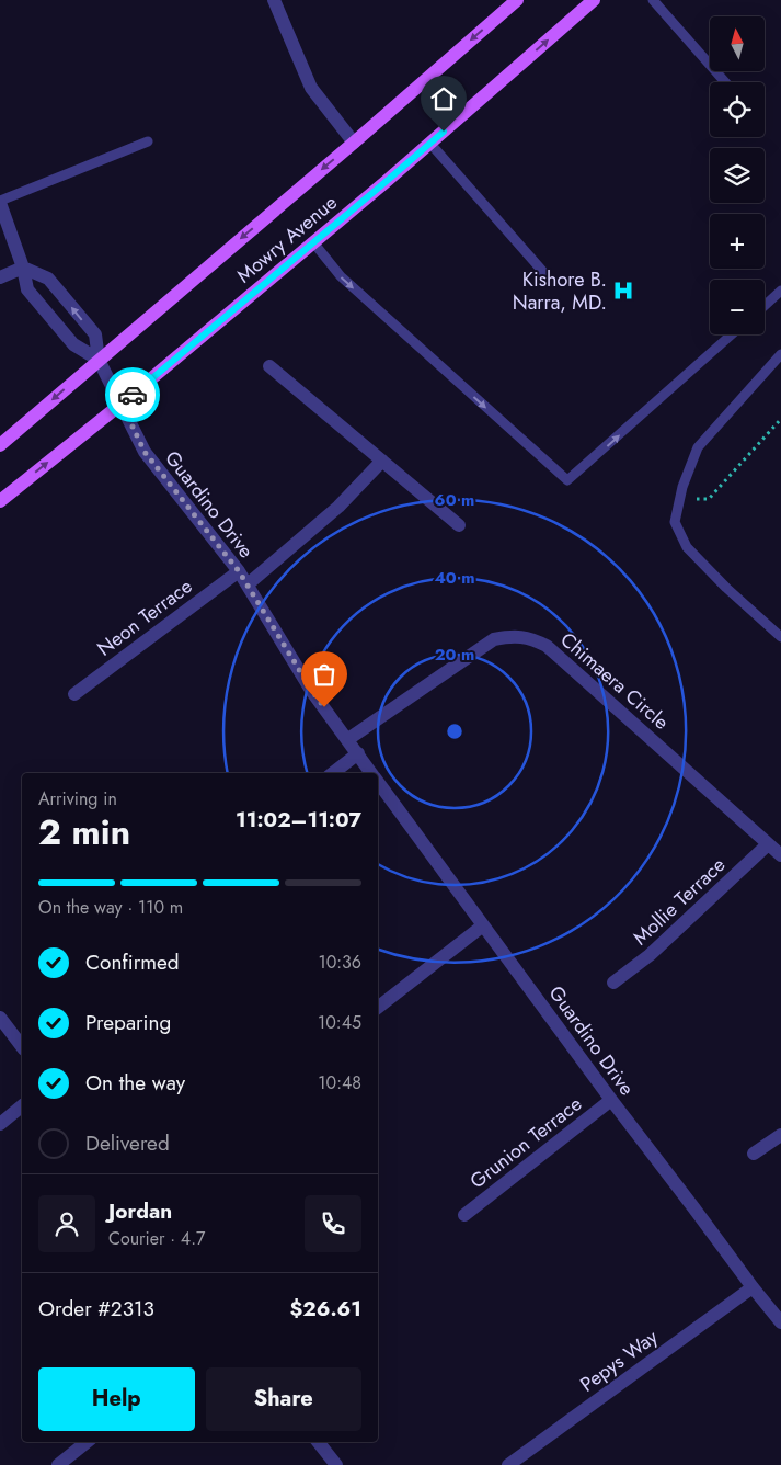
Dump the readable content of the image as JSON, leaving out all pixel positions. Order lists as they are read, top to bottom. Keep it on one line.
{"streets":{"main road":["Mowry Avenue"],"street":["Guardino Drive","Neon Terrace","Chimaera Circle","Mollie Terrace","Grunion Terrace","Pepys Way"]},"crossings":[["Mowry Avenue","Guardino Drive"],["Guardino Drive","Neon Terrace"],["Guardino Drive","Chimaera Circle"],["Guardino Drive","Grunion Terrace"],["Guardino Drive","Pepys Way"],["Chimaera Circle","Mollie Terrace"]],"places":{"hospital":["Kishore B. Narra, MD."]},"north":"top","page":{"map_buttons":["+","−"],"heading":["2 min","Arriving in","11:02–11:07"],"panel":["Jordan","Courier · 4.7","Order #2313","$26.61"],"bar":"On the way · 110 m","list":[["Confirmed","10:36"],["Preparing","10:45"],["On the way","10:48"],"Delivered"],"buttons":["Help","Share"]},"rings":["60 m","40 m","20 m"]}
